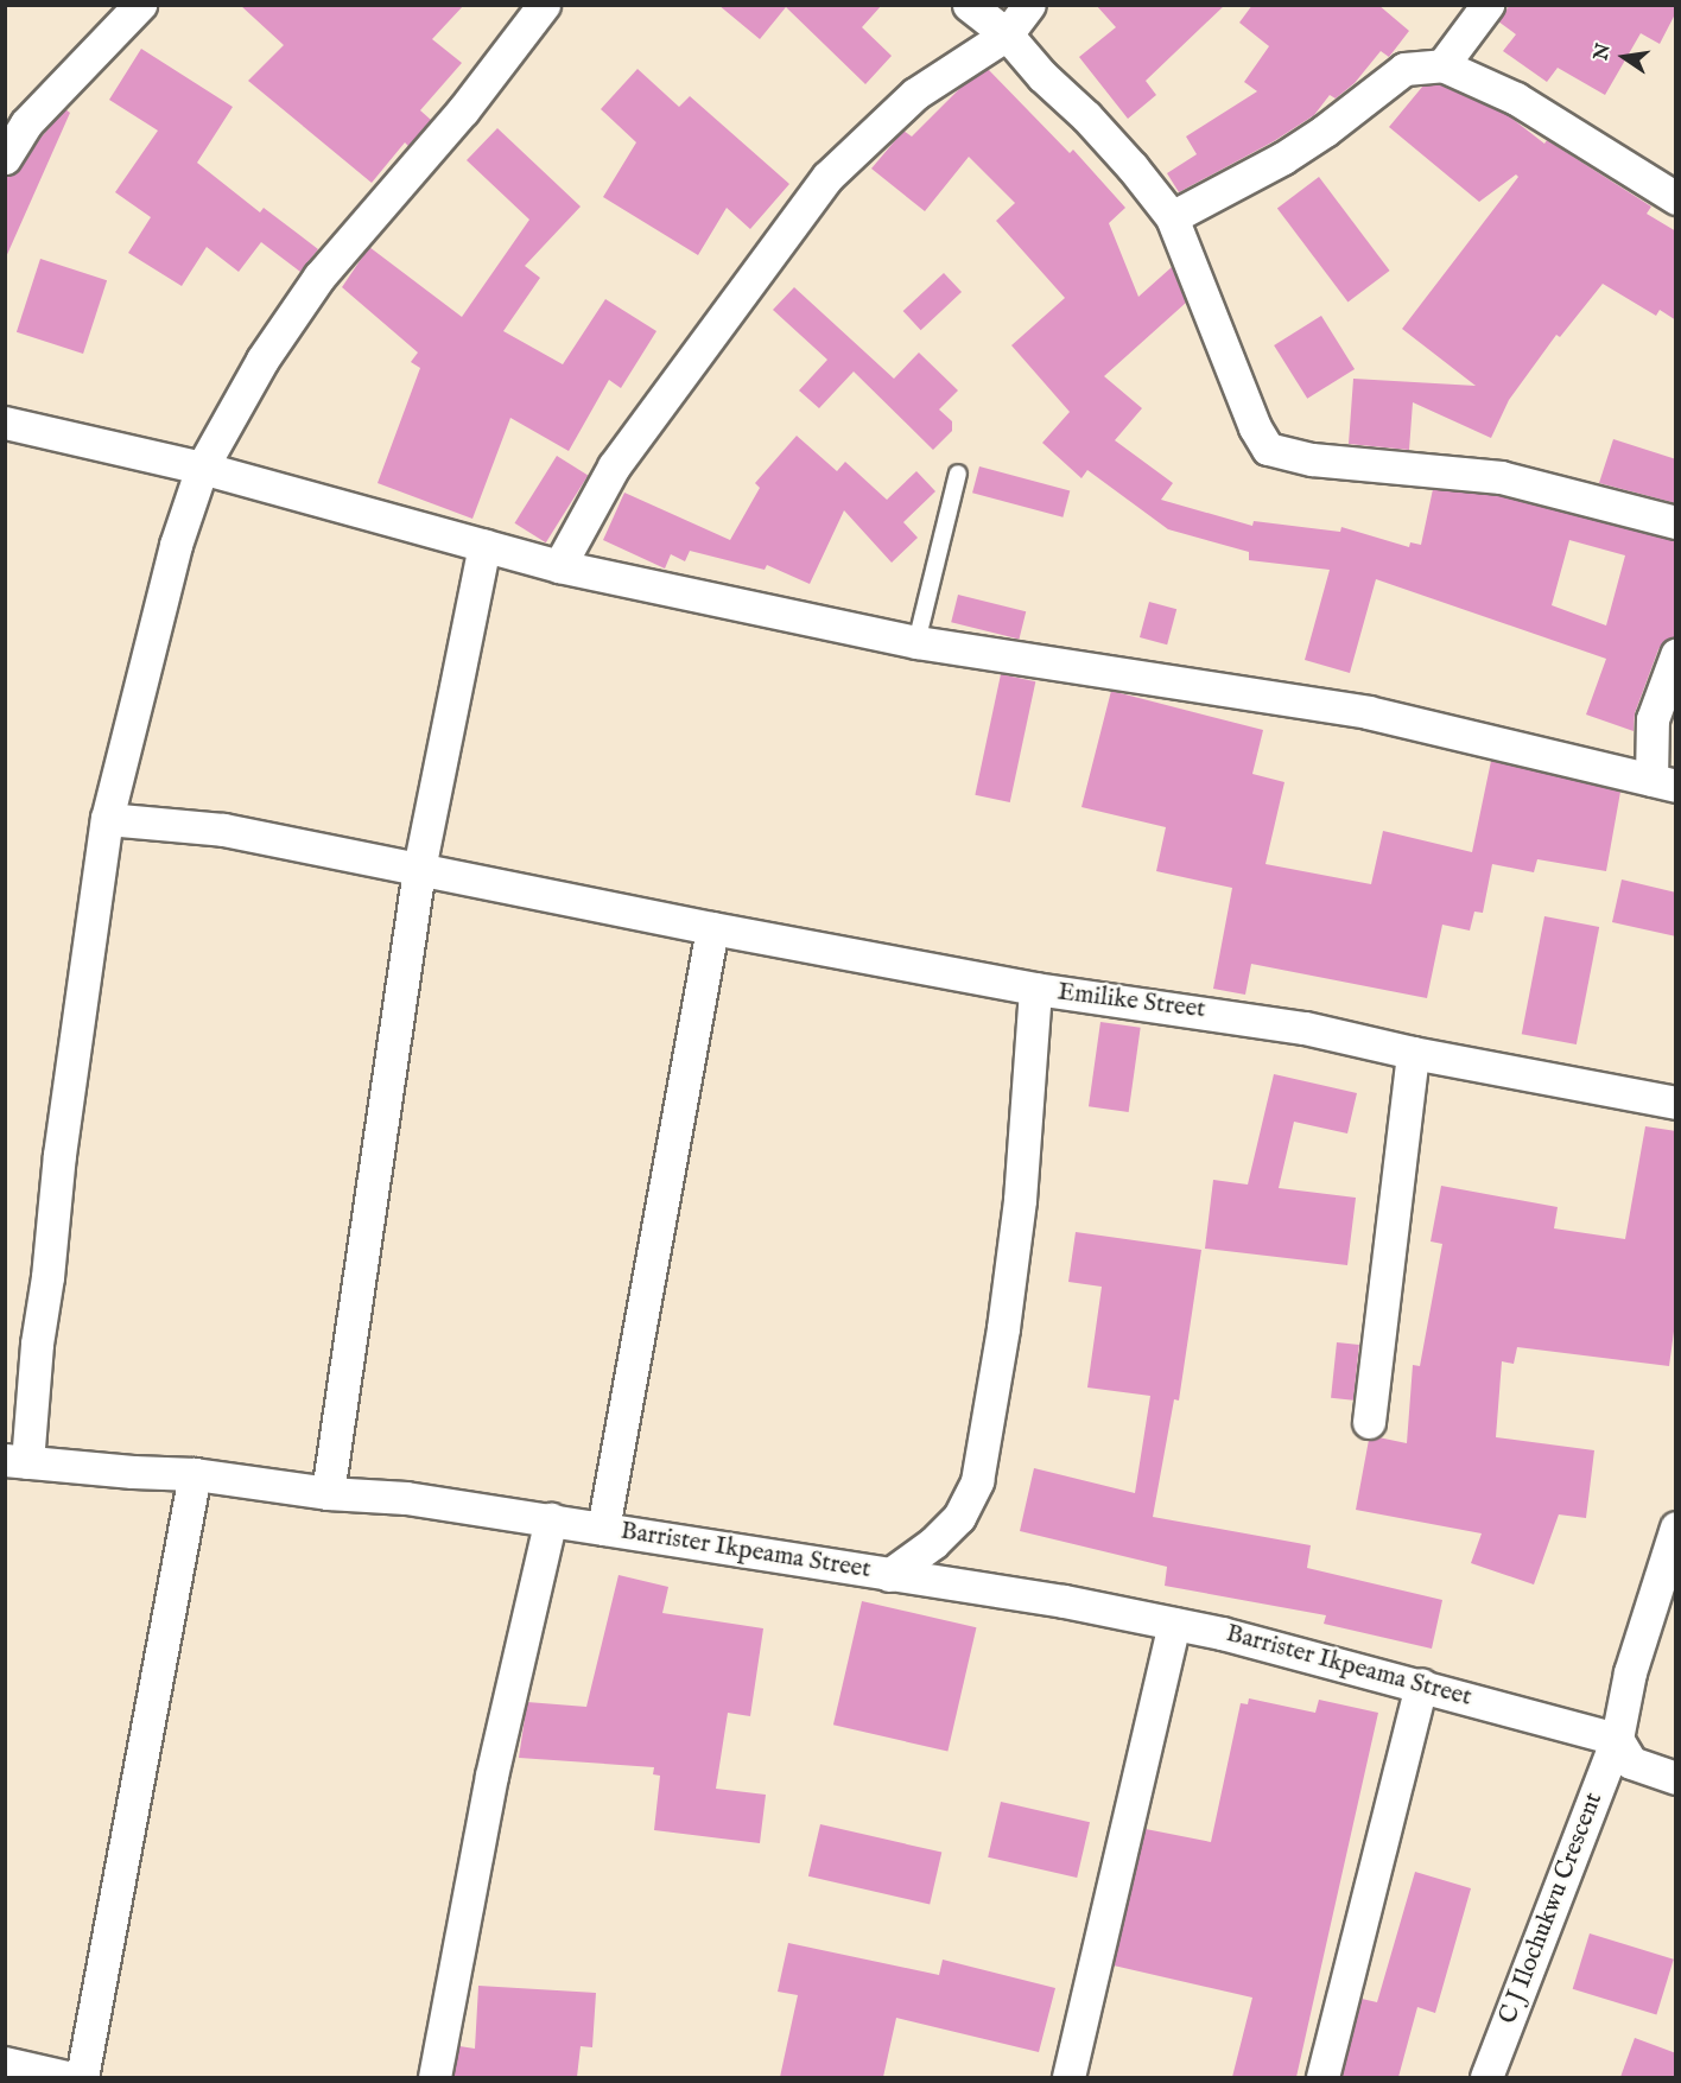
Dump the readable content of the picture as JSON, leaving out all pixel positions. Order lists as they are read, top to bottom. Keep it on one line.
{"streets":{"street":["Emilike Street","Barrister Ikpeama Street","C J Ilochukwu Crescent"]},"crossings":[["Emilike Street","Barrister Ikpeama Street"],["Barrister Ikpeama Street","C J Ilochukwu Crescent"]],"north":"left"}
